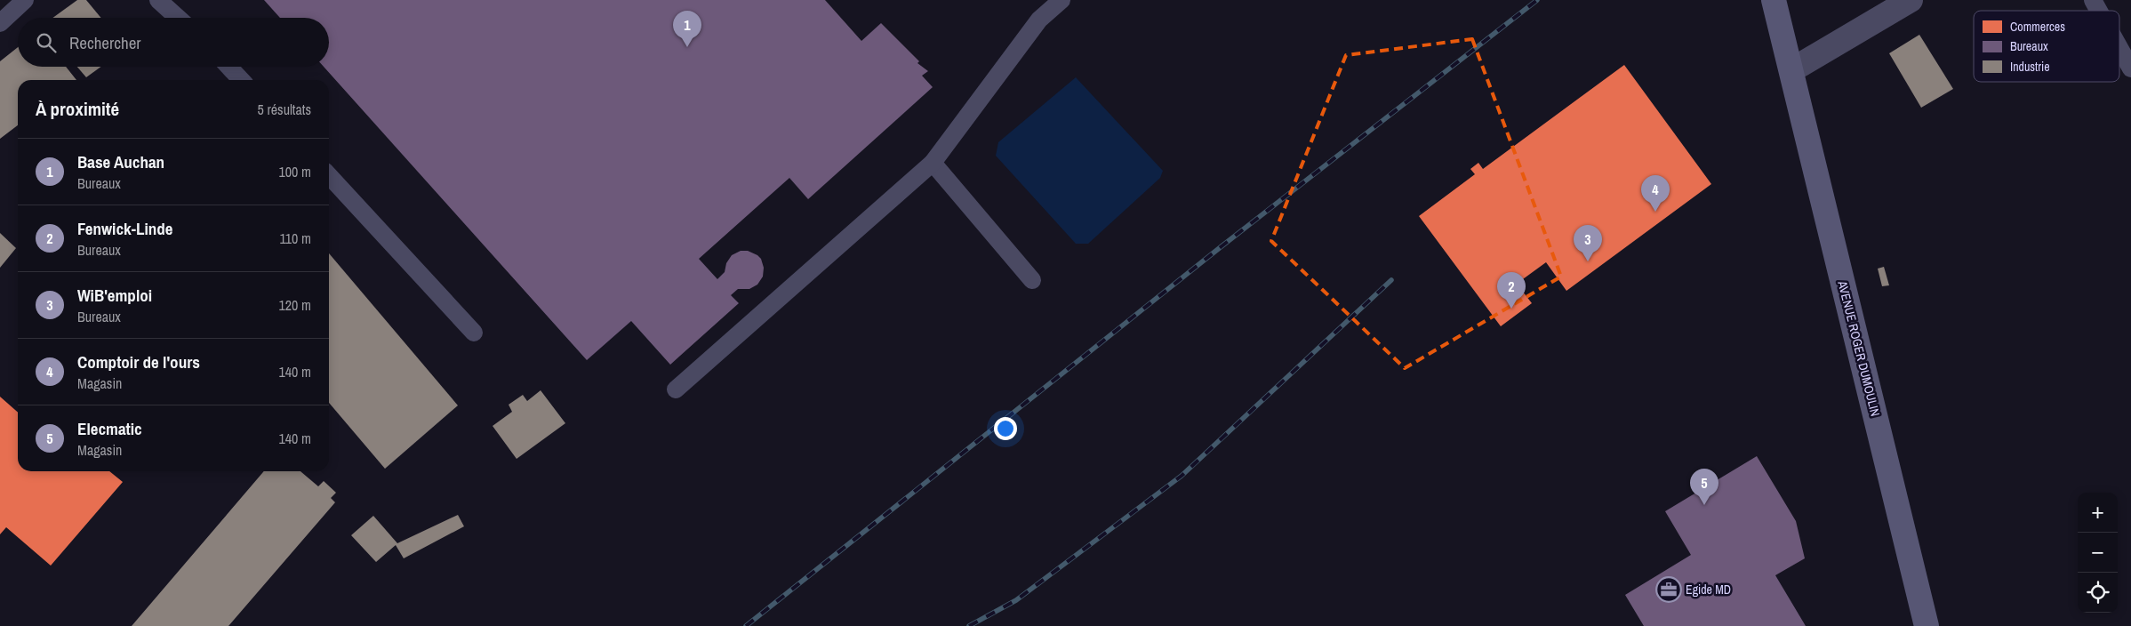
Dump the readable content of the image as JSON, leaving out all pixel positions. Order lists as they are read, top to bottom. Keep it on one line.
{"streets":{"main road":["AVENUE ROGER DUMOULIN"]},"places":{"office":["Egide MD"]},"legend":["Commerces","Bureaux","Industrie"],"page":{"pins":["1","4","3","2","5"],"search":"Rechercher","heading":["À proximité","5 résultats"],"list":[{"mark":"1","name":"Base Auchan","note":"Bureaux","value":"100 m"},{"mark":"2","name":"Fenwick-Linde","note":"Bureaux","value":"110 m"},{"mark":"3","name":"WiB'emploi","note":"Bureaux","value":"120 m"},{"mark":"4","name":"Comptoir de l'ours","note":"Magasin","value":"140 m"},{"mark":"5","name":"Elecmatic","note":"Magasin","value":"140 m"}],"map_buttons":["+","−"]}}
